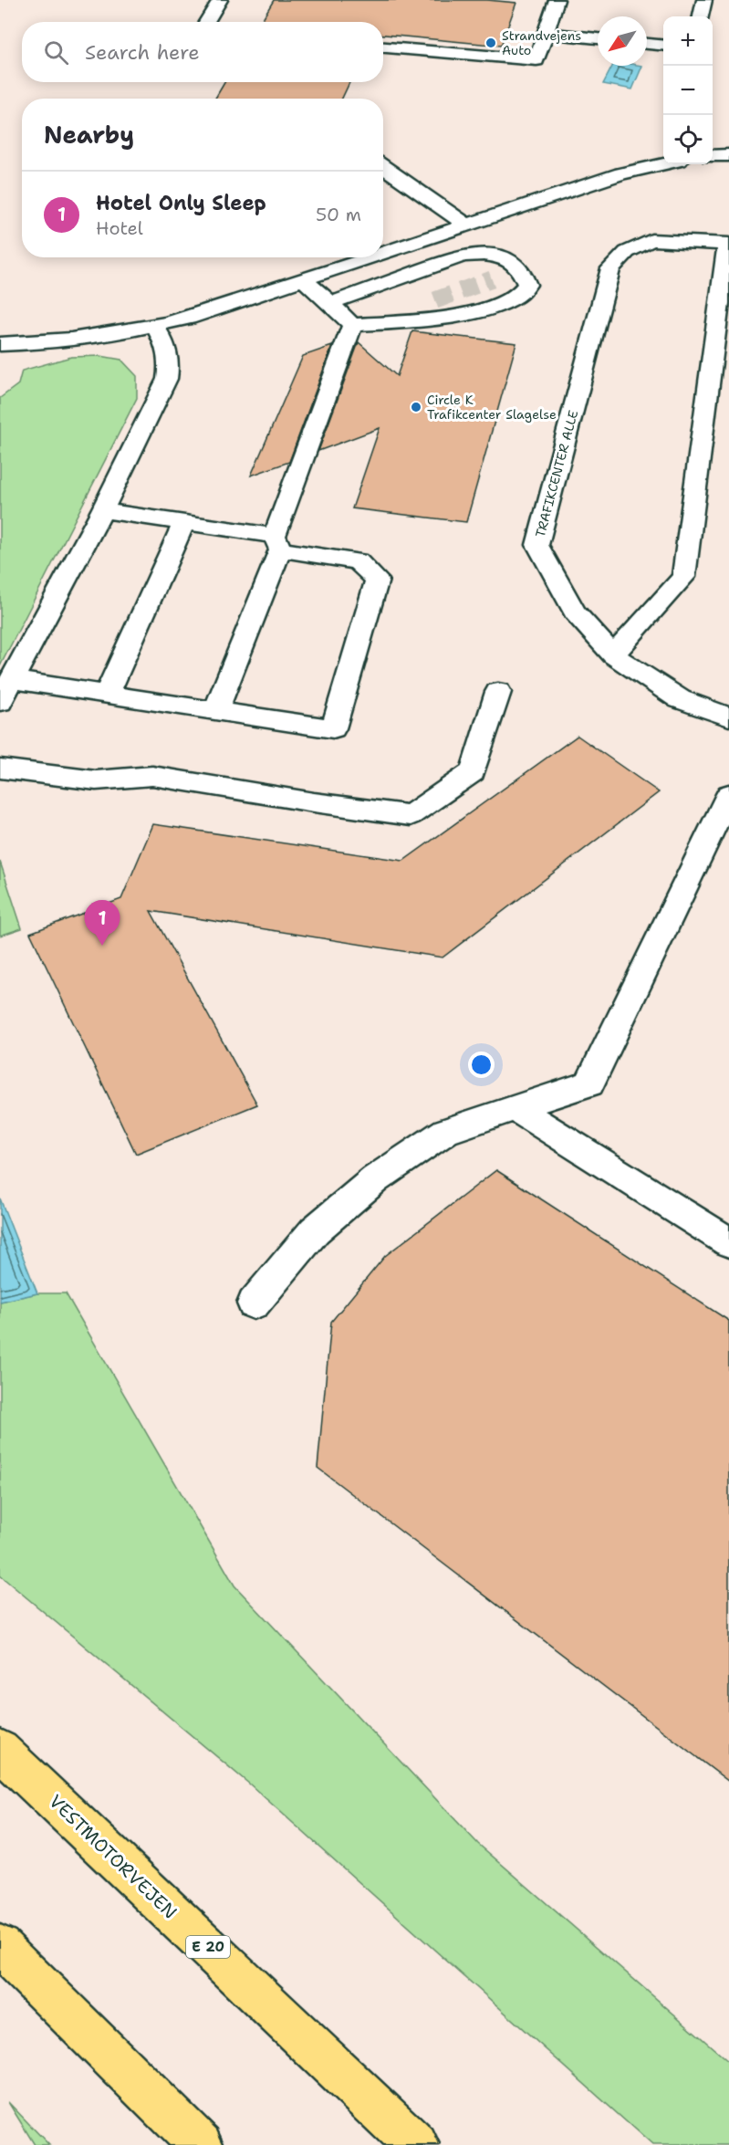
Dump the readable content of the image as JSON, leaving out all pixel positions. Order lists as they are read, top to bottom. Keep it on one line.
{"streets":{"highway":["VESTMOTORVEJEN","E 20"],"street":["TRAFIKCENTER ALLE"]},"places":["Strandvejens Auto","Circle K Trafikcenter Slagelse"],"north":"bottom left","page":{"map_buttons":["+","−"],"search":"Search here","heading":"Nearby","list":[{"mark":"1","name":"Hotel Only Sleep","note":"Hotel","value":"50 m"}],"pins":"1"}}
